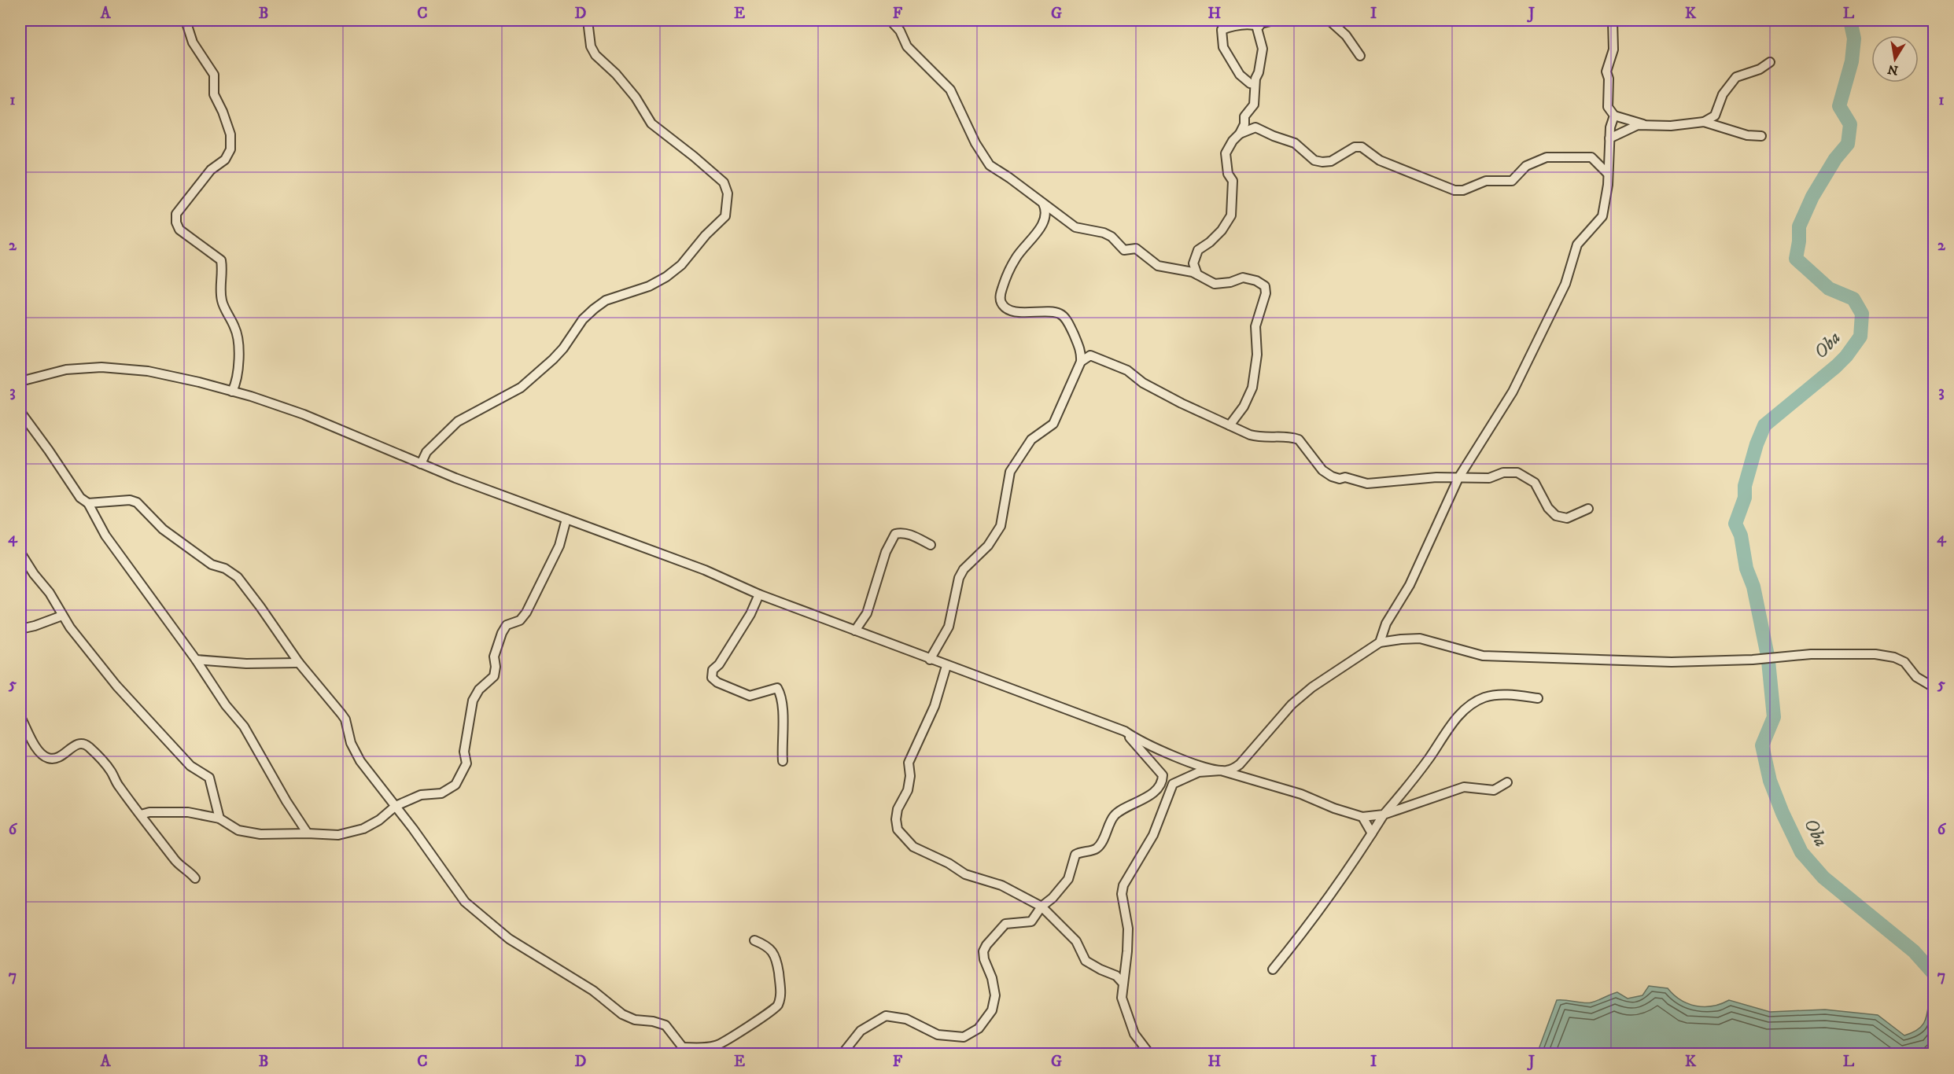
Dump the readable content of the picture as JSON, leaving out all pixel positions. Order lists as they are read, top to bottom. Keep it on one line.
{"water":["Oba"],"north":"bottom","grid":{"columns":["A","B","C","D","E","F","G","H","I","J","K","L"],"rows":["1","2","3","4","5","6","7"]}}
